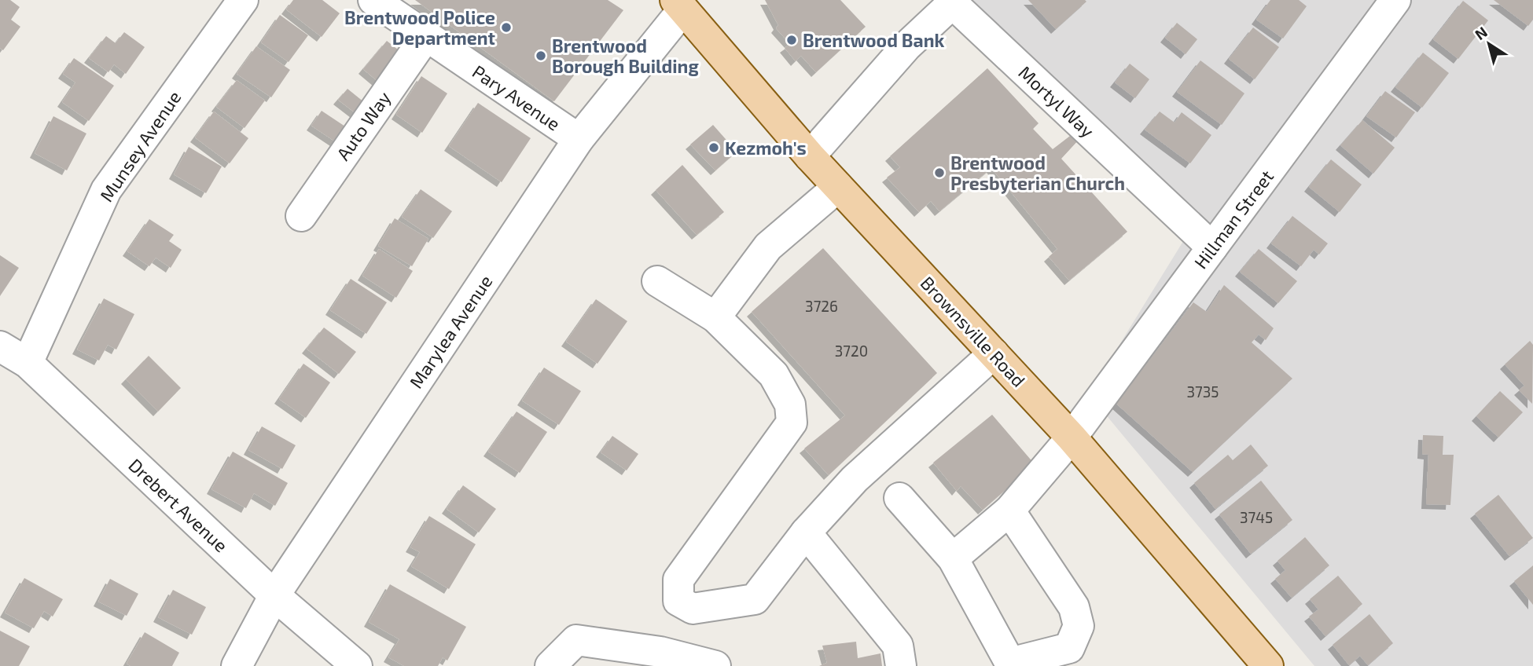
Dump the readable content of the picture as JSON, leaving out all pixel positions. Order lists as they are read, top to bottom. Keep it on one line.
{"streets":{"main road":["Brownsville Road"],"street":["Pary Avenue","Mortyl Way","Auto Way","Munsey Avenue","Hillman Street","Marylea Avenue","Drebert Avenue"]},"crossings":[["Pary Avenue","Auto Way"],["Pary Avenue","Marylea Avenue"],["Mortyl Way","Hillman Street"],["Munsey Avenue","Drebert Avenue"],["Hillman Street","Brownsville Road"],["Marylea Avenue","Brownsville Road"],["Marylea Avenue","Drebert Avenue"]],"places":["Brentwood Police Department","Brentwood Bank","Brentwood Borough Building","Kezmoh's","Brentwood Presbyterian Church"],"house_numbers":["3726","3720","3735","3745"],"north":"top left"}
